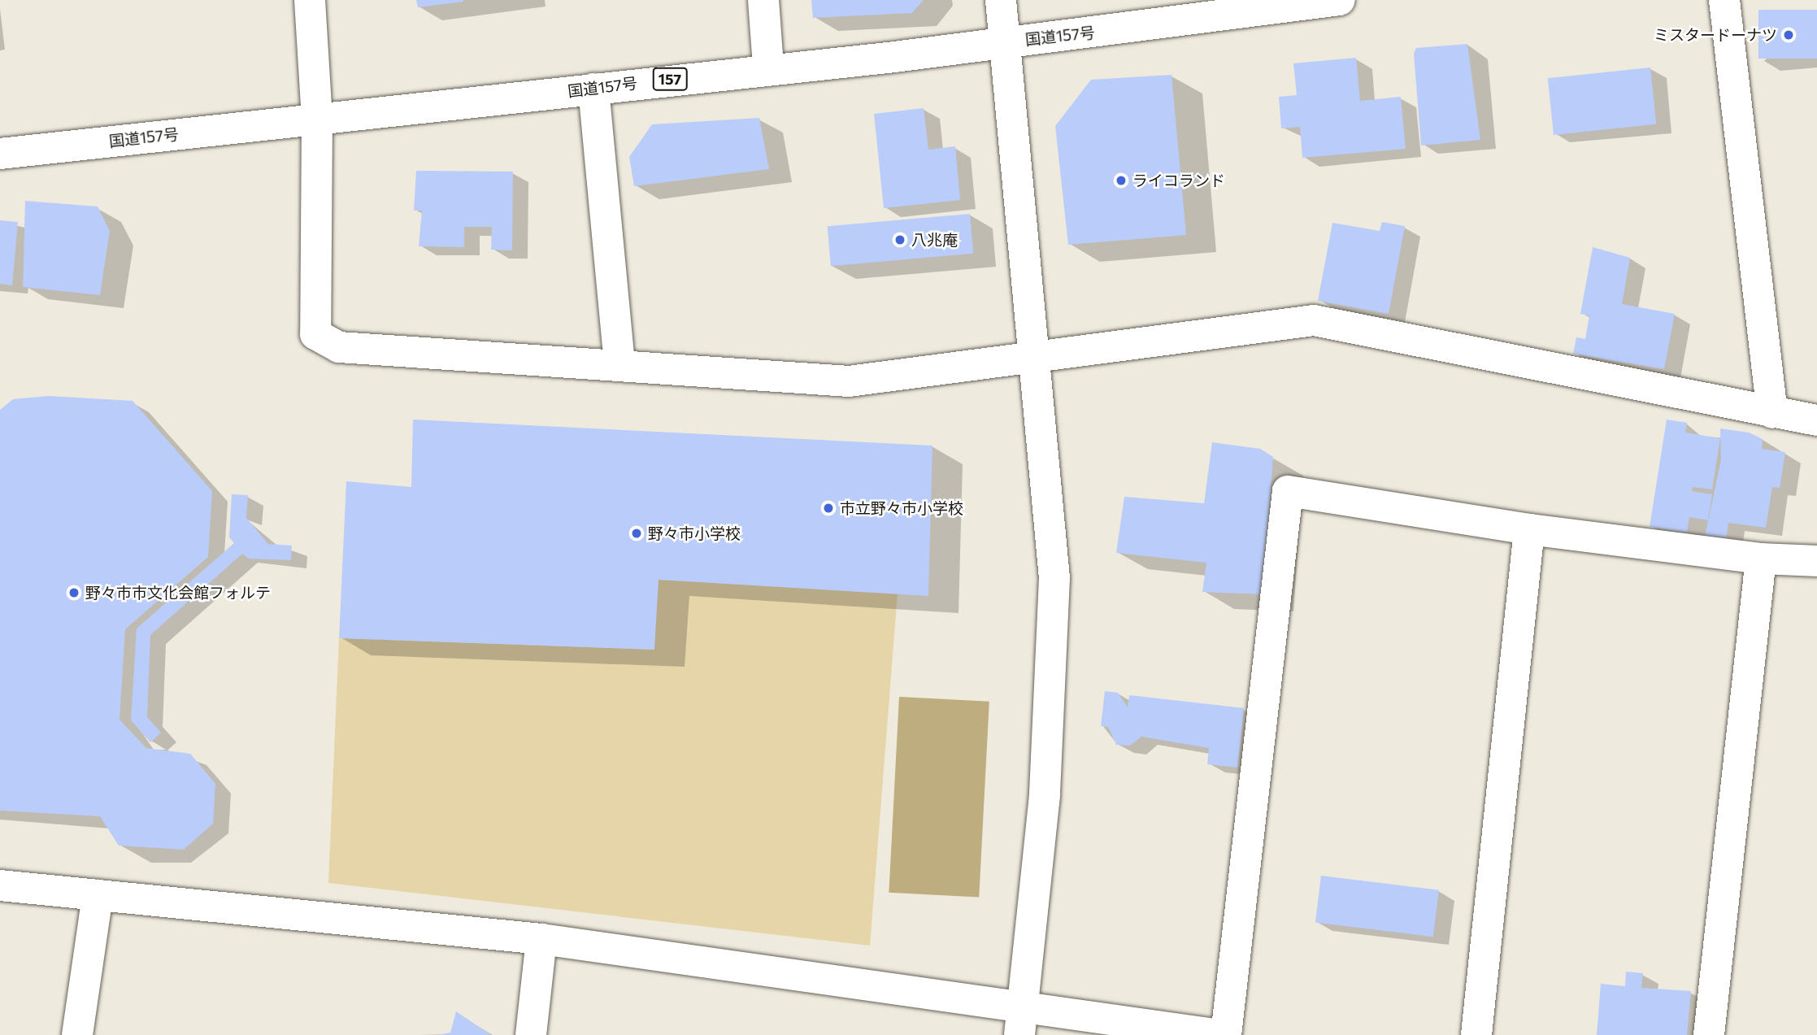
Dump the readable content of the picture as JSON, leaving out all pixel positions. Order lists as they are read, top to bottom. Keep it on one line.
{"streets":{"main road":["国道157号","157"]},"places":["ミスタードーナツ","ライコランド","八兆庵","市立野々市小学校","野々市小学校","野々市市文化会館フォルテ"]}
